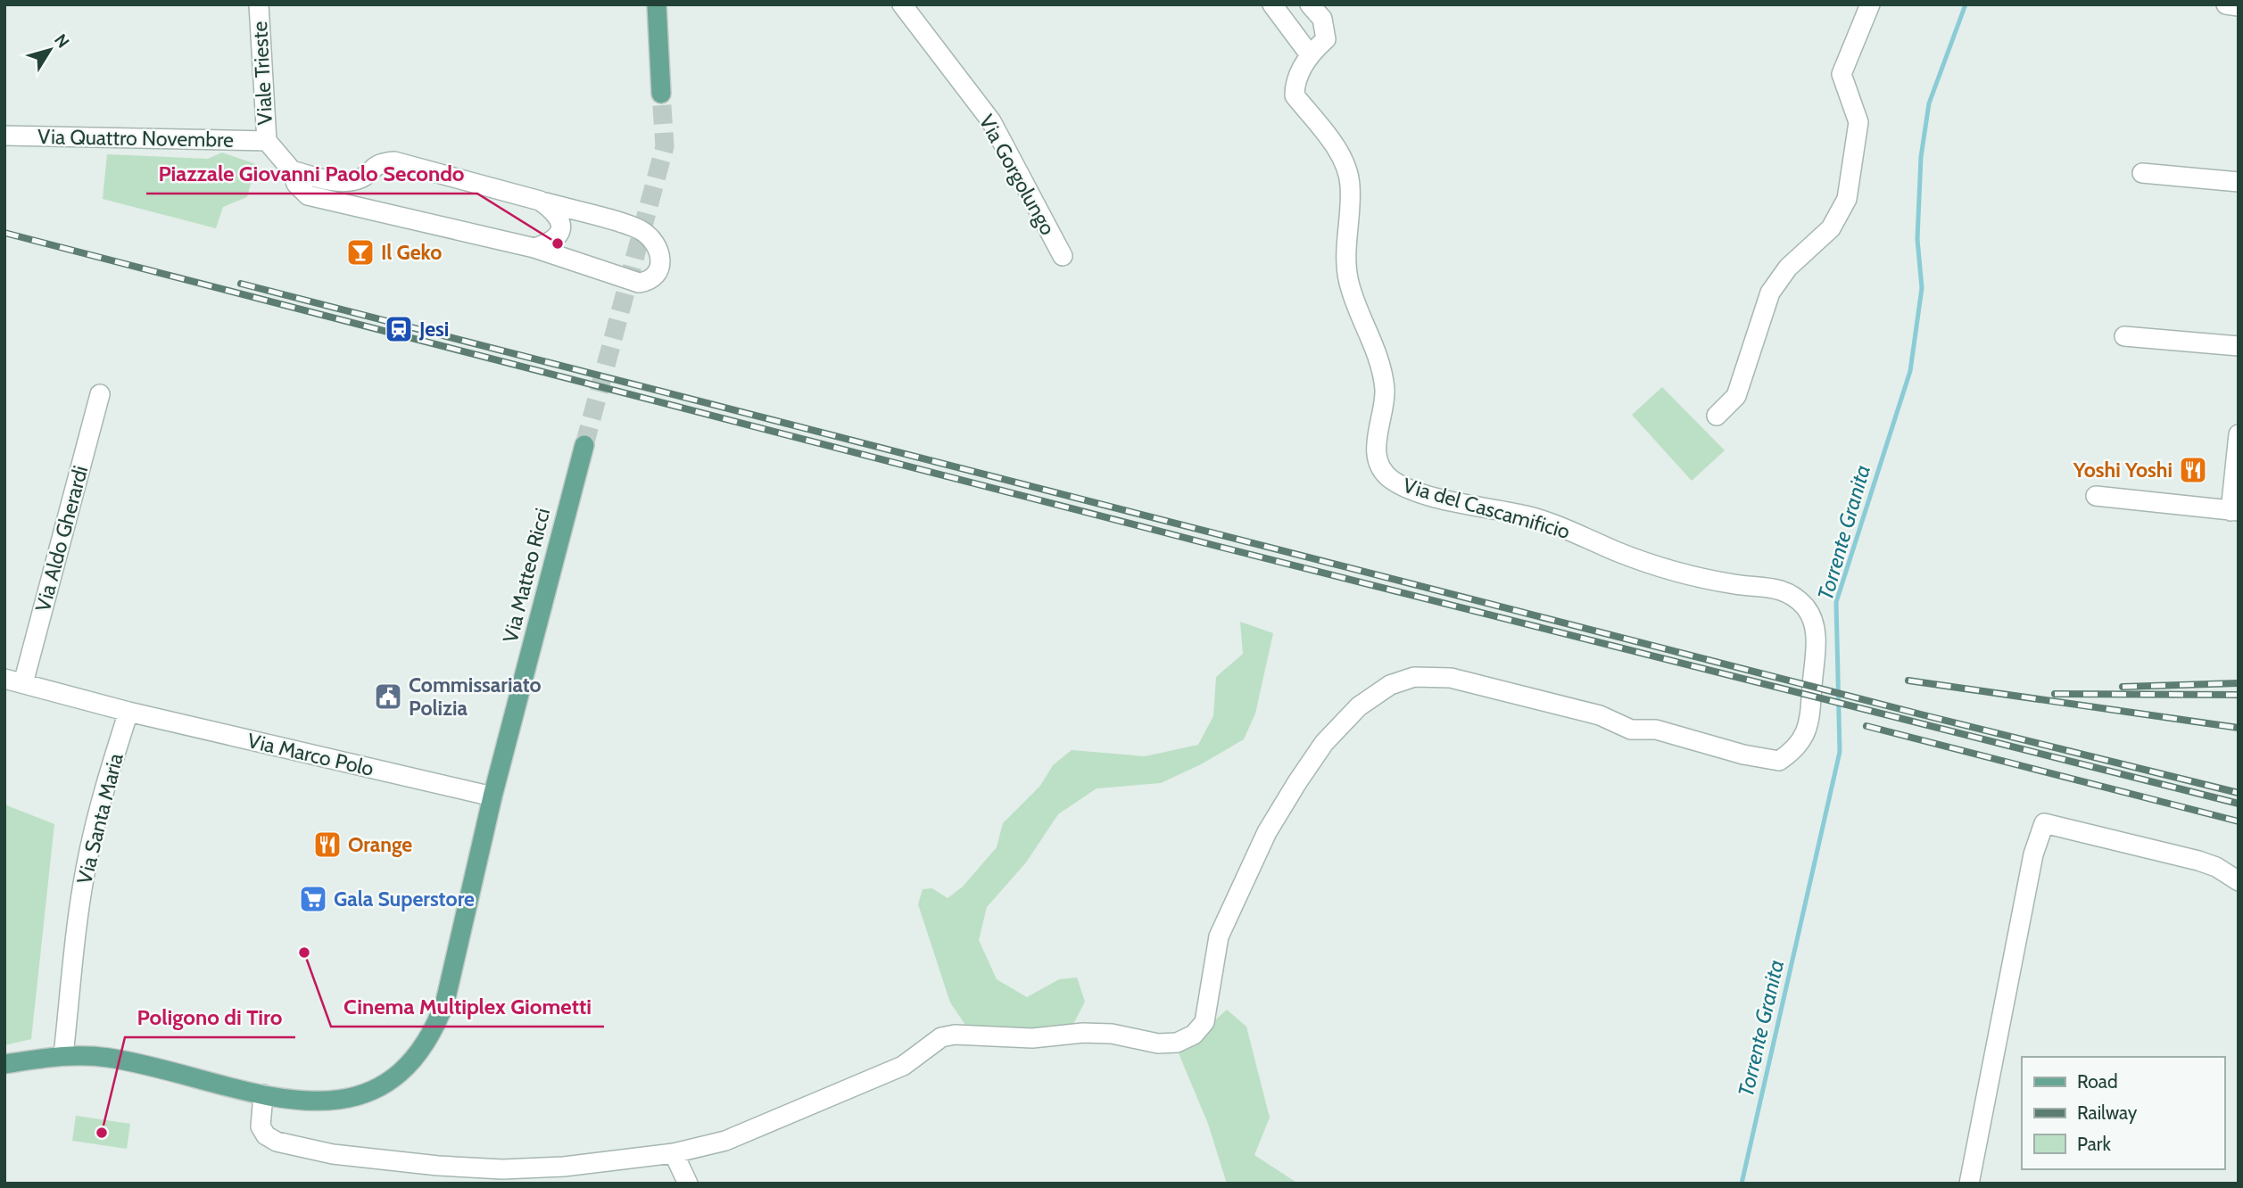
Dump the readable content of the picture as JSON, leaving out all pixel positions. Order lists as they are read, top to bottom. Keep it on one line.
{"streets":{"main road":["Via Matteo Ricci"],"street":["Viale Trieste","Via Quattro Novembre","Via Gorgolungo","Via del Cascamificio","Via Aldo Gherardi","Via Marco Polo","Via Santa Maria"]},"crossings":[["Viale Trieste","Via Quattro Novembre"],["Via Matteo Ricci","Via Marco Polo"],["Via Matteo Ricci","Via Santa Maria"],["Via Marco Polo","Via Santa Maria"]],"water":["Torrente Granita"],"places":{"other":["Piazzale Giovanni Paolo Secondo","Cinema Multiplex Giometti","Poligono di Tiro"],"bar":["Il Geko"],"station":["Jesi"],"restaurant":["Yoshi Yoshi","Orange"],"public building":["Commissariato Polizia"],"supermarket":["Gala Superstore"]},"legend":["Road","Railway","Park"],"north":"top right"}
